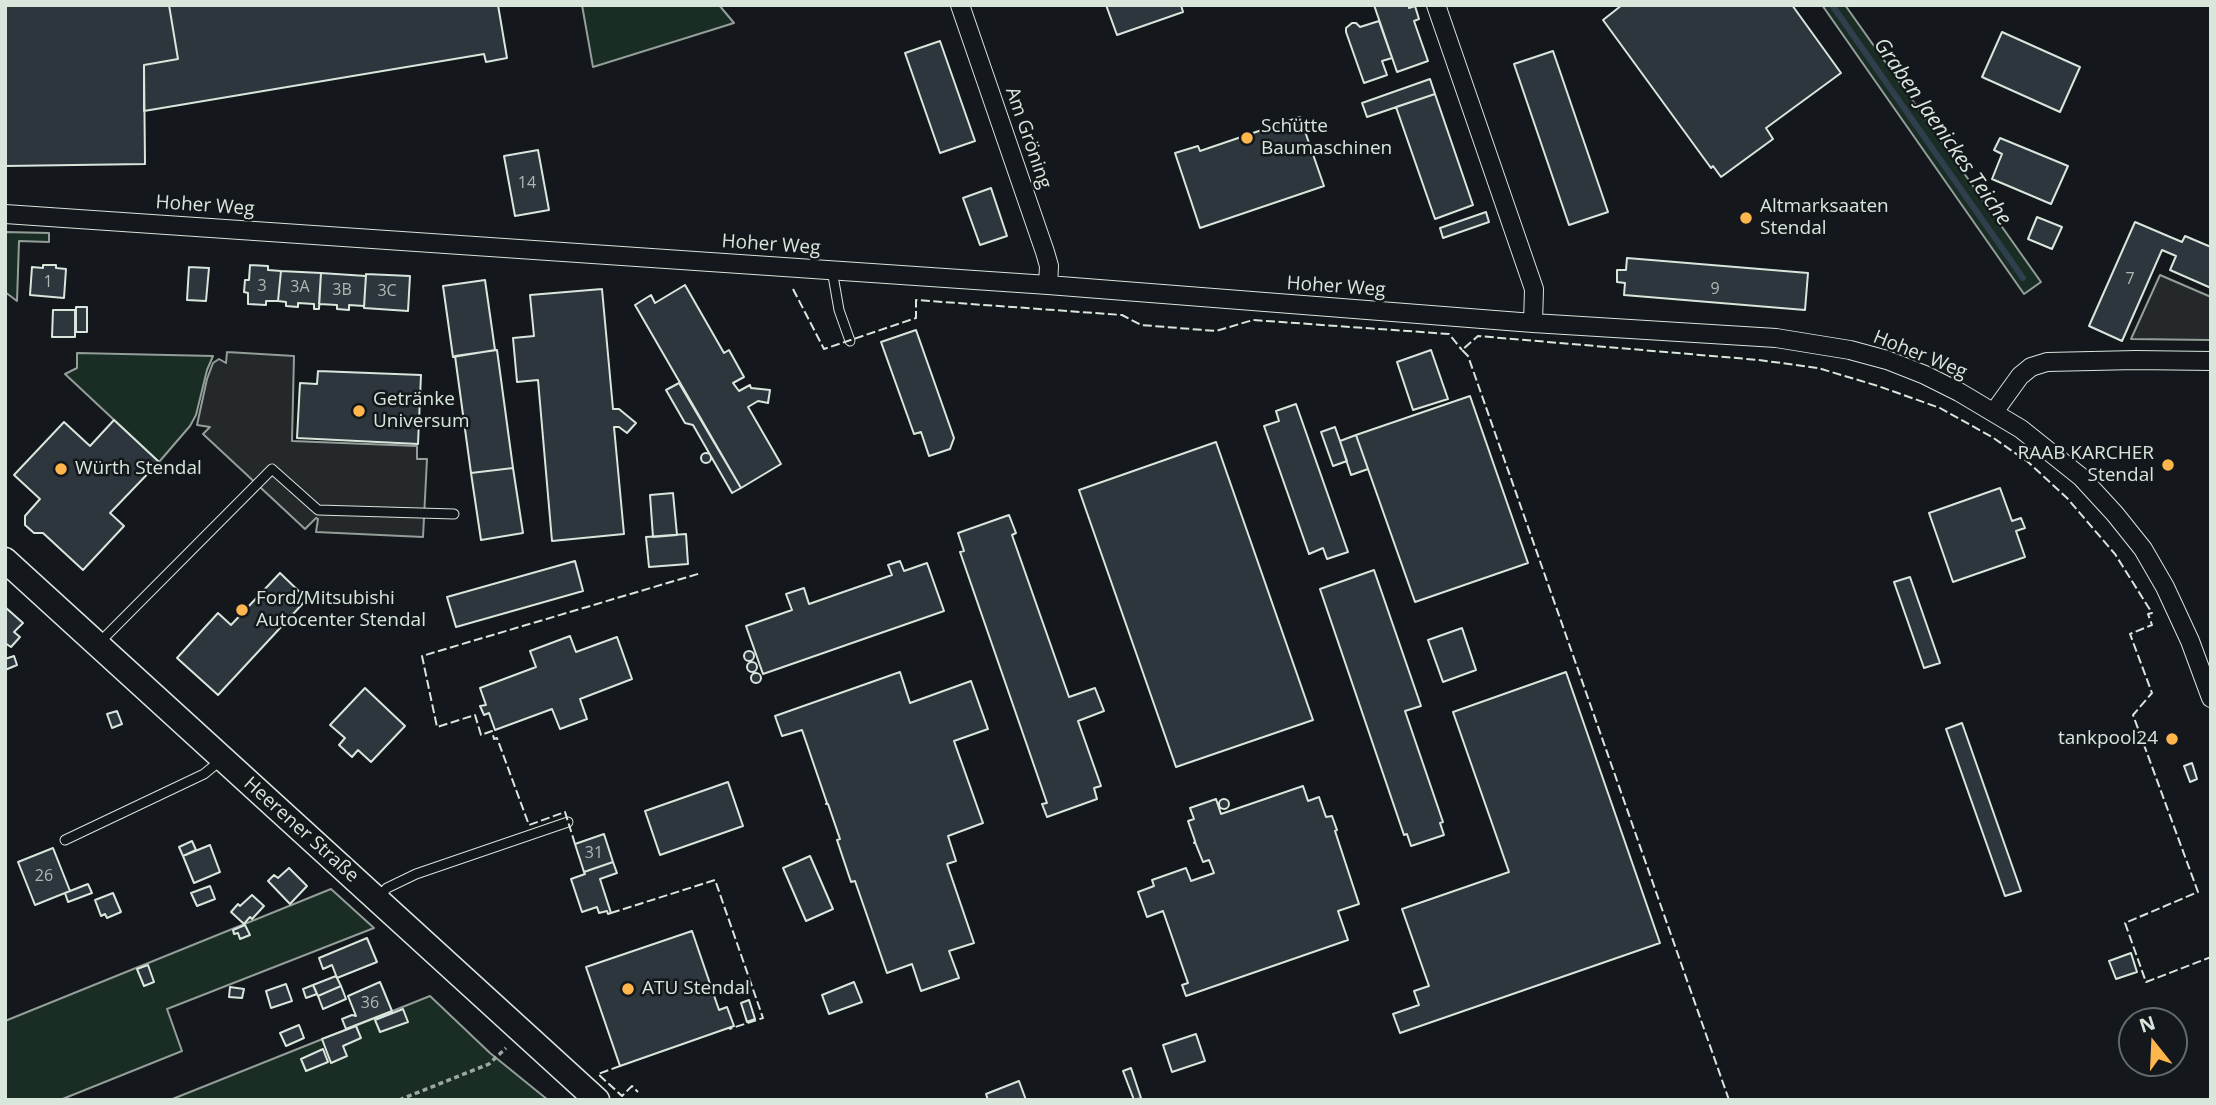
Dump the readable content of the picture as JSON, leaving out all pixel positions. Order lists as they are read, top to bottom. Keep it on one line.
{"streets":{"main road":["Heerener Straße"],"street":["Am Gröning","Hoher Weg"]},"crossings":[["Am Gröning","Hoher Weg"]],"water":["Graben Jaenickes Teiche"],"places":["Schütte Baumaschinen","Altmarksaaten Stendal","Getränke Universum","RAAB KARCHER Stendal","Würth Stendal","Ford/Mitsubishi Autocenter Stendal","tankpool24","ATU Stendal"],"house_numbers":["14","7","1","3","3A","9","3B","3C","31","26","36"],"north":"top"}
